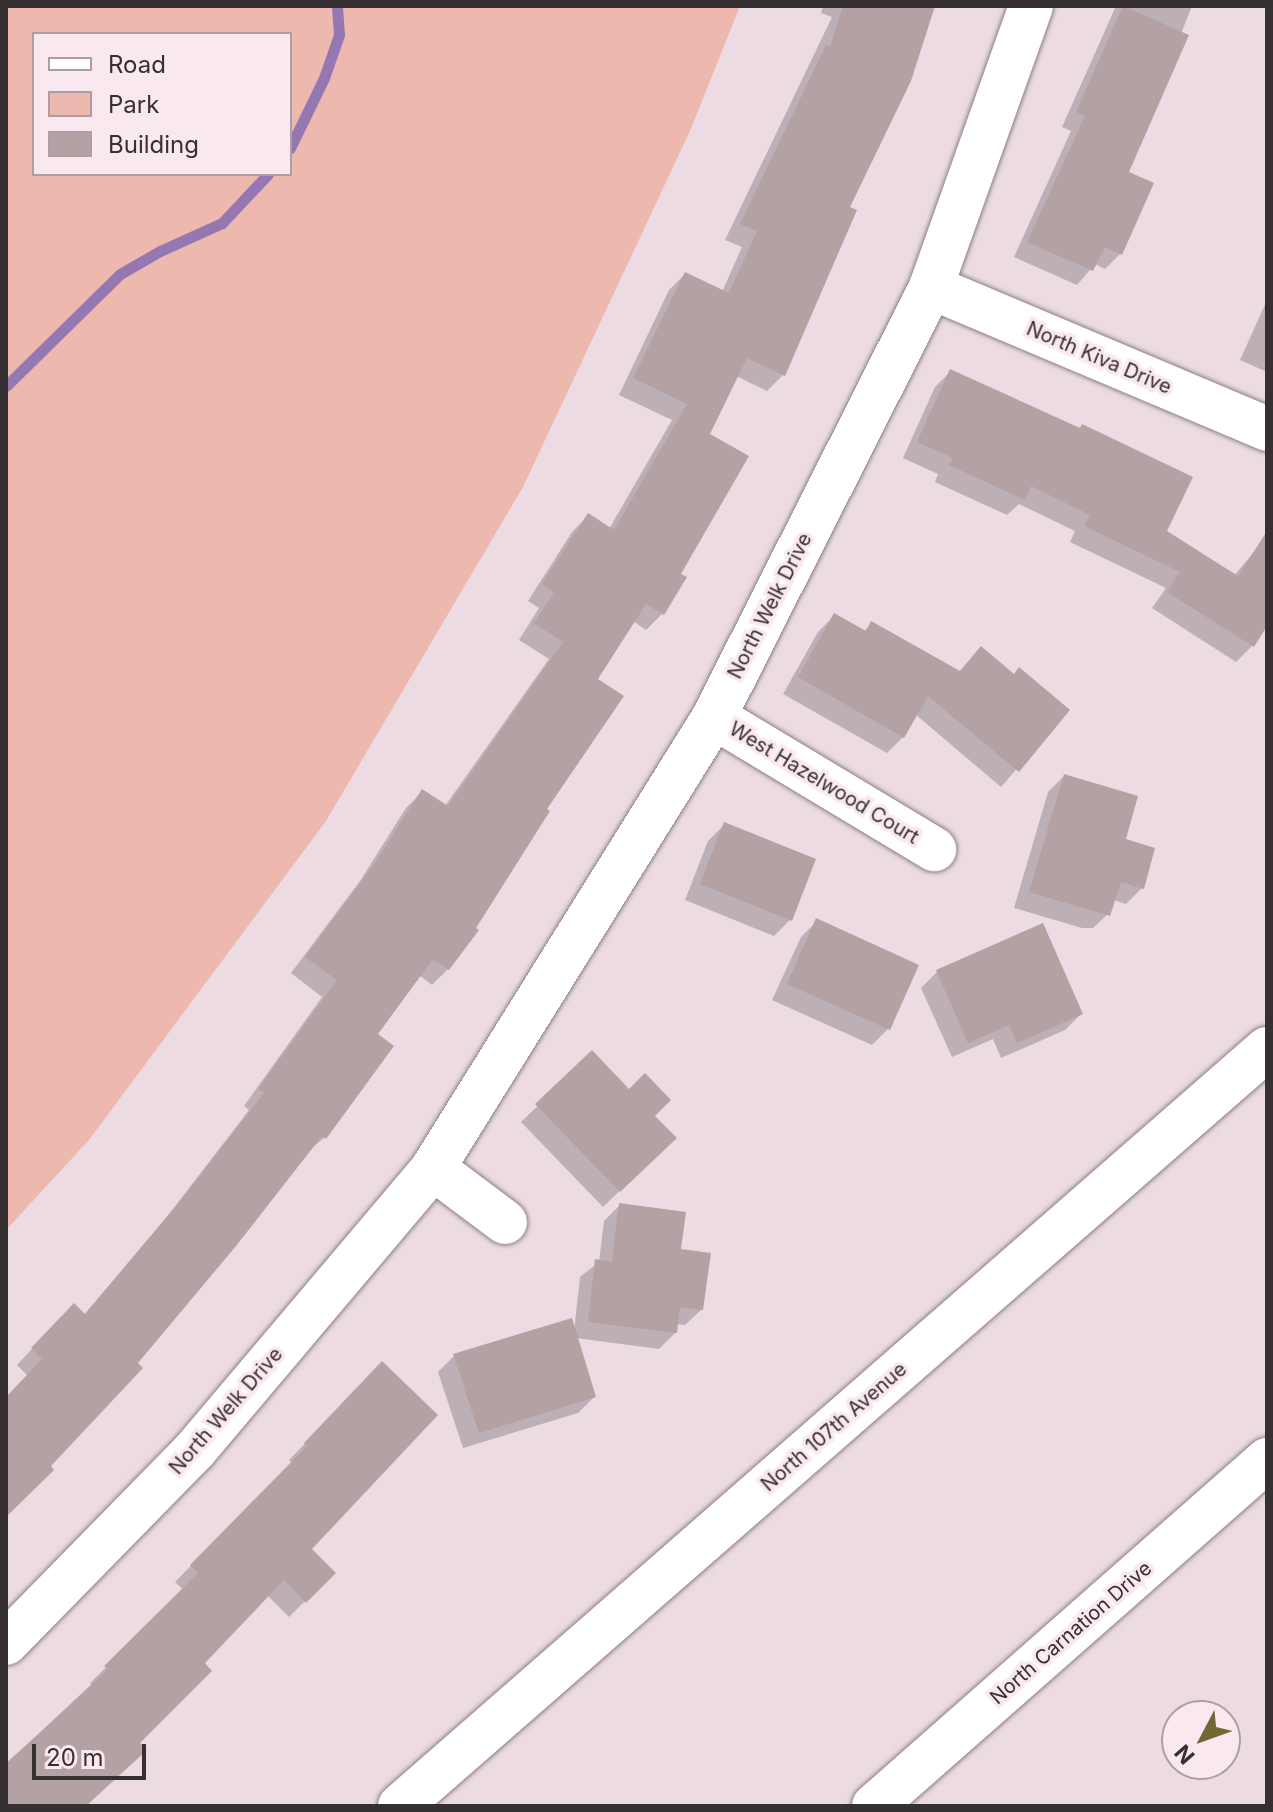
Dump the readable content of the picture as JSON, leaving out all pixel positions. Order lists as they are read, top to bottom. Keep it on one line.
{"streets":{"street":["North Kiva Drive","North Welk Drive","West Hazelwood Court","North 107th Avenue","North Carnation Drive"]},"crossings":[["North Kiva Drive","North Welk Drive"],["North Welk Drive","West Hazelwood Court"]],"legend":["Road","Park","Building"],"scale_bar":"20 m","north":"bottom left"}
